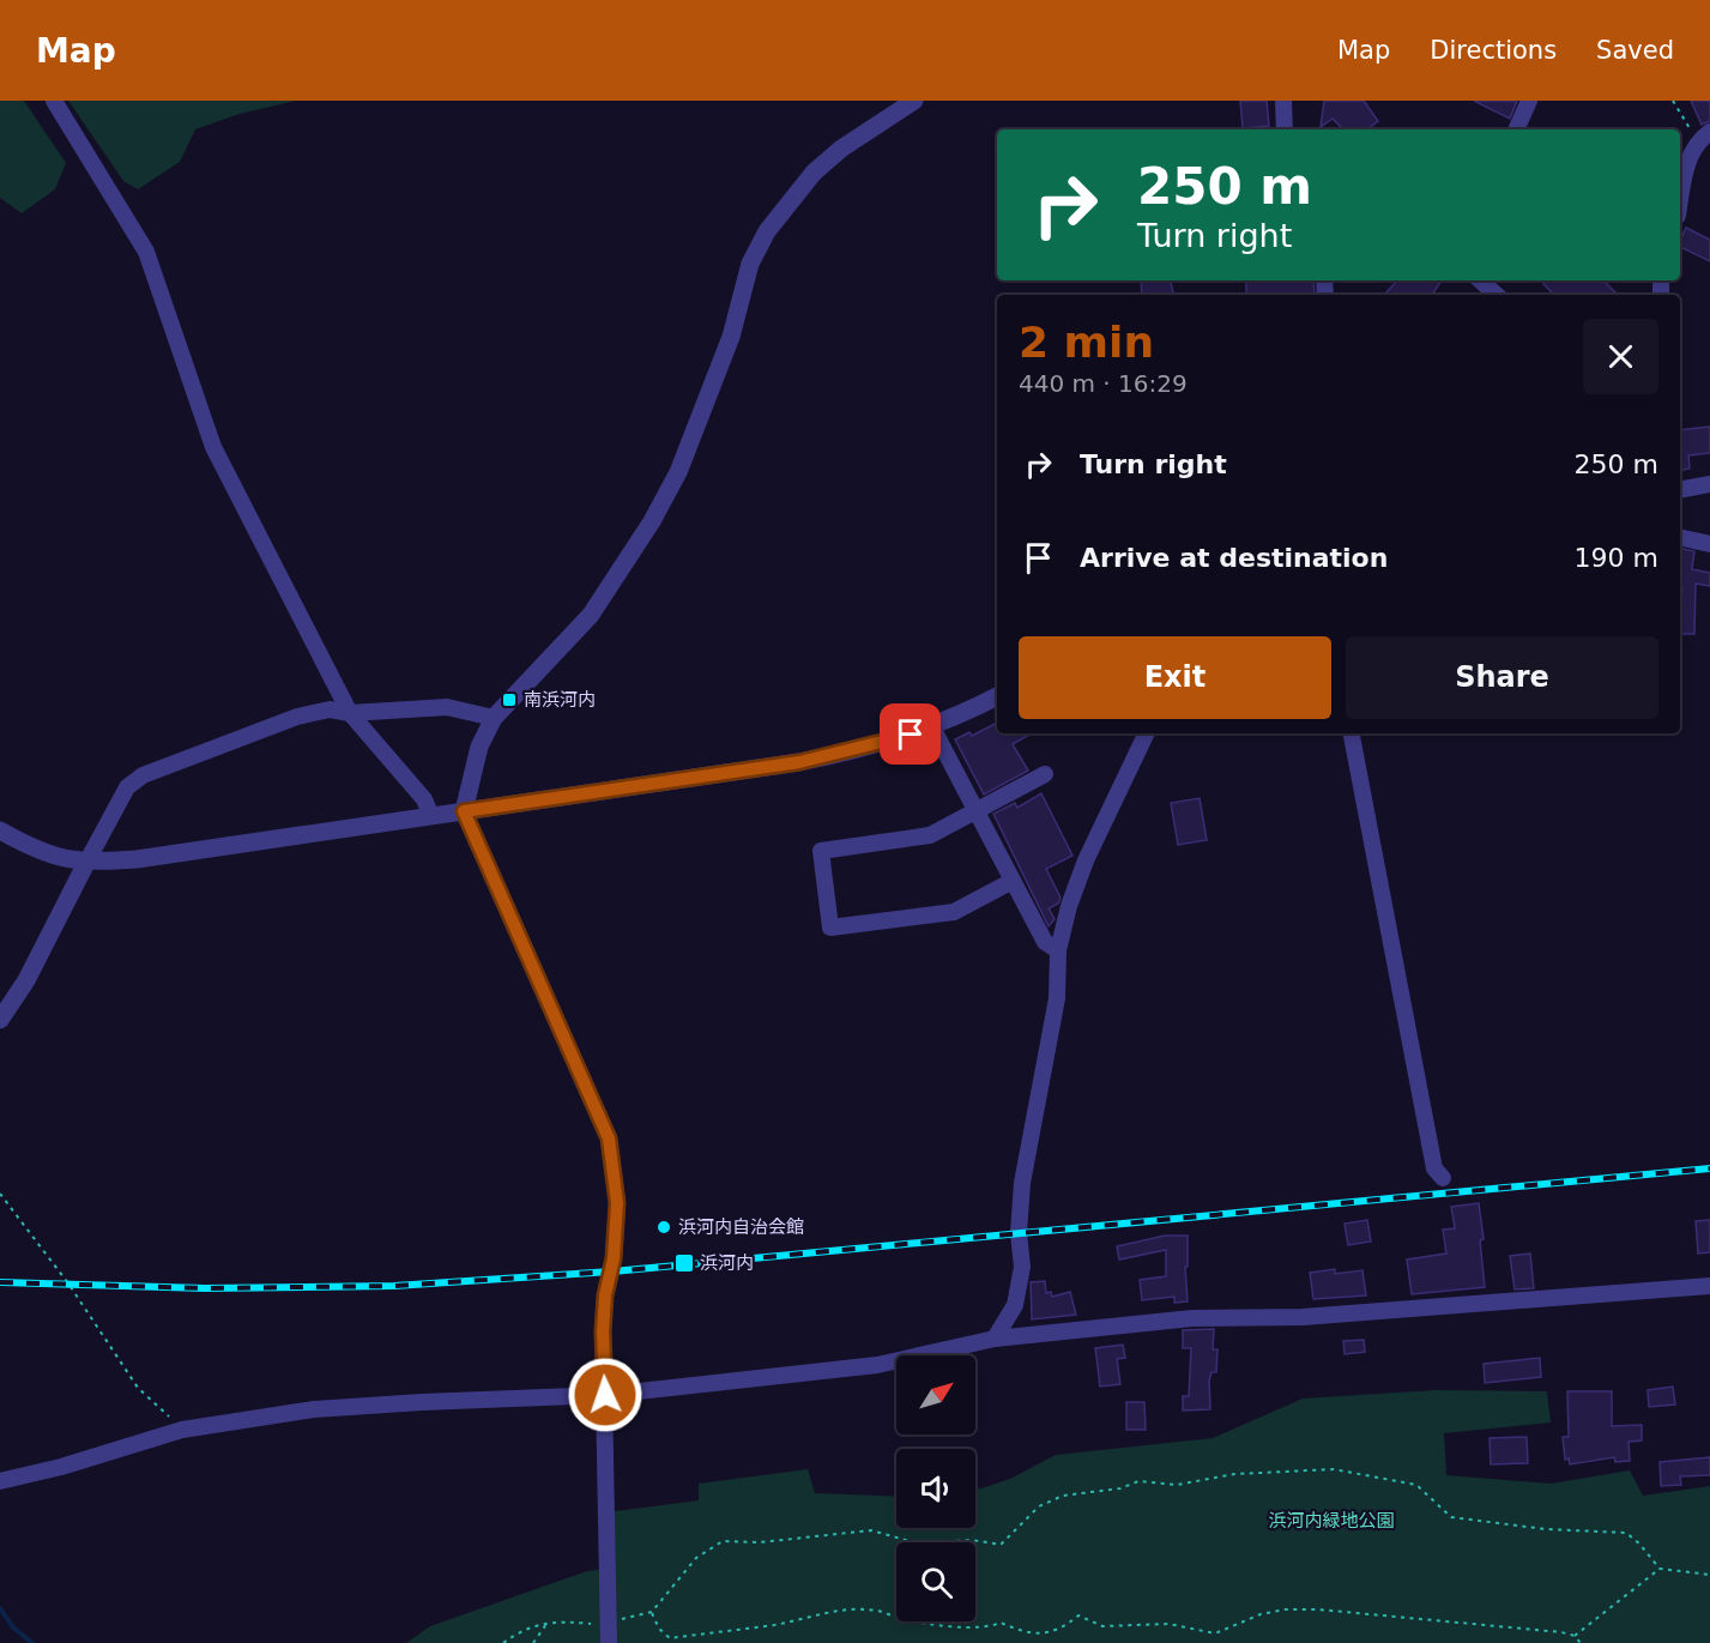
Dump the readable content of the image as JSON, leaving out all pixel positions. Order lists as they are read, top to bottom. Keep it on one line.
{"parks":["浜河内緑地公園"],"places":{"transit":["南浜河内","浜河内"],"other":["浜河内自治会館"]},"north":"top right","page":{"header":"Map","nav":["Map","Directions","Saved"],"turn":["250 m","Turn right"],"heading":["2 min","440 m · 16:29"],"list":[{"name":"Turn right","value":"250 m"},{"name":"Arrive at destination","value":"190 m"}],"buttons":["Exit","Share"]}}
